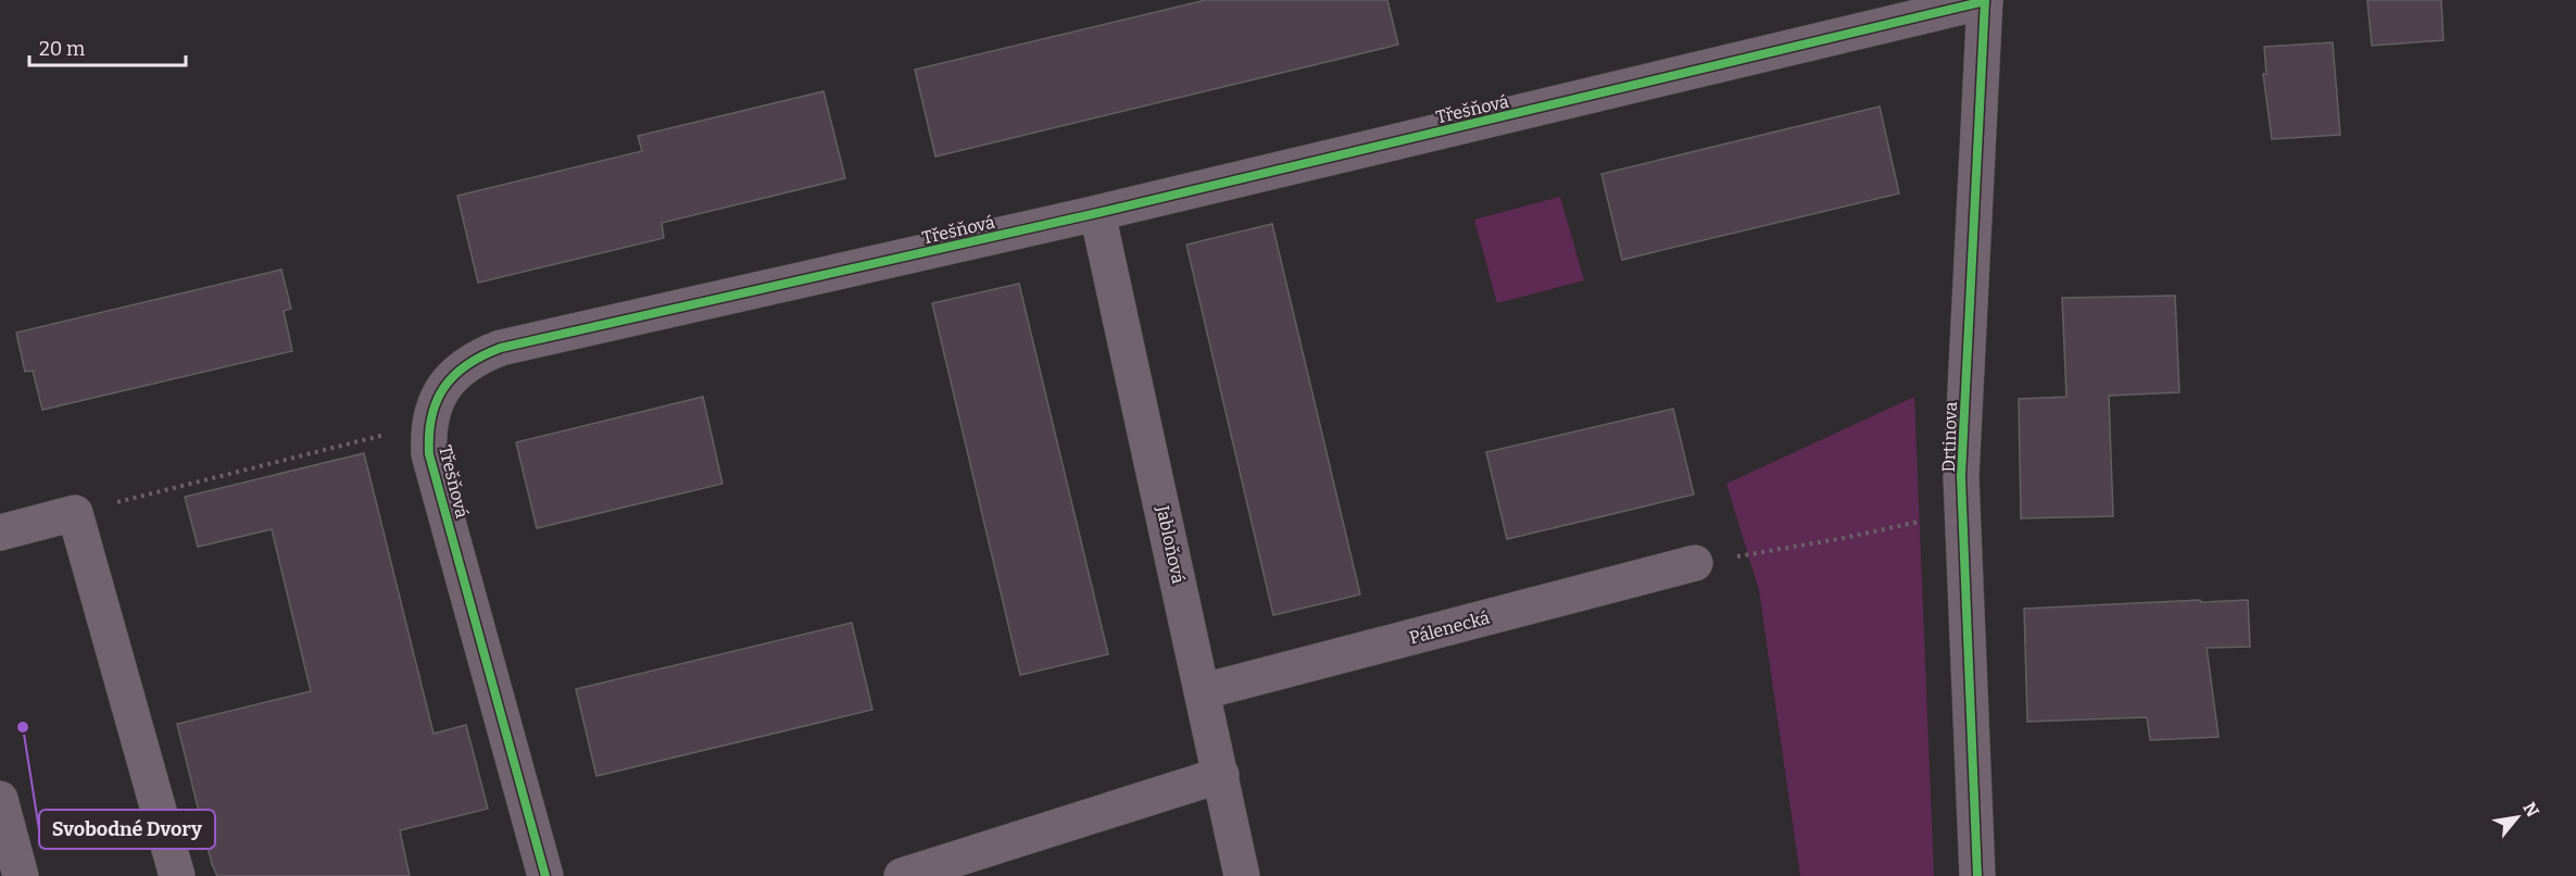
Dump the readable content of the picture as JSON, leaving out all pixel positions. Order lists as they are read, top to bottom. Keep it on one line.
{"streets":{"street":["Třešňová","Drtinova","Jabloňová","Pálenecká"]},"crossings":[["Třešňová","Drtinova"],["Třešňová","Jabloňová"],["Jabloňová","Pálenecká"]],"places":["Svobodné Dvory"],"scale_bar":"20 m","north":"top right"}
